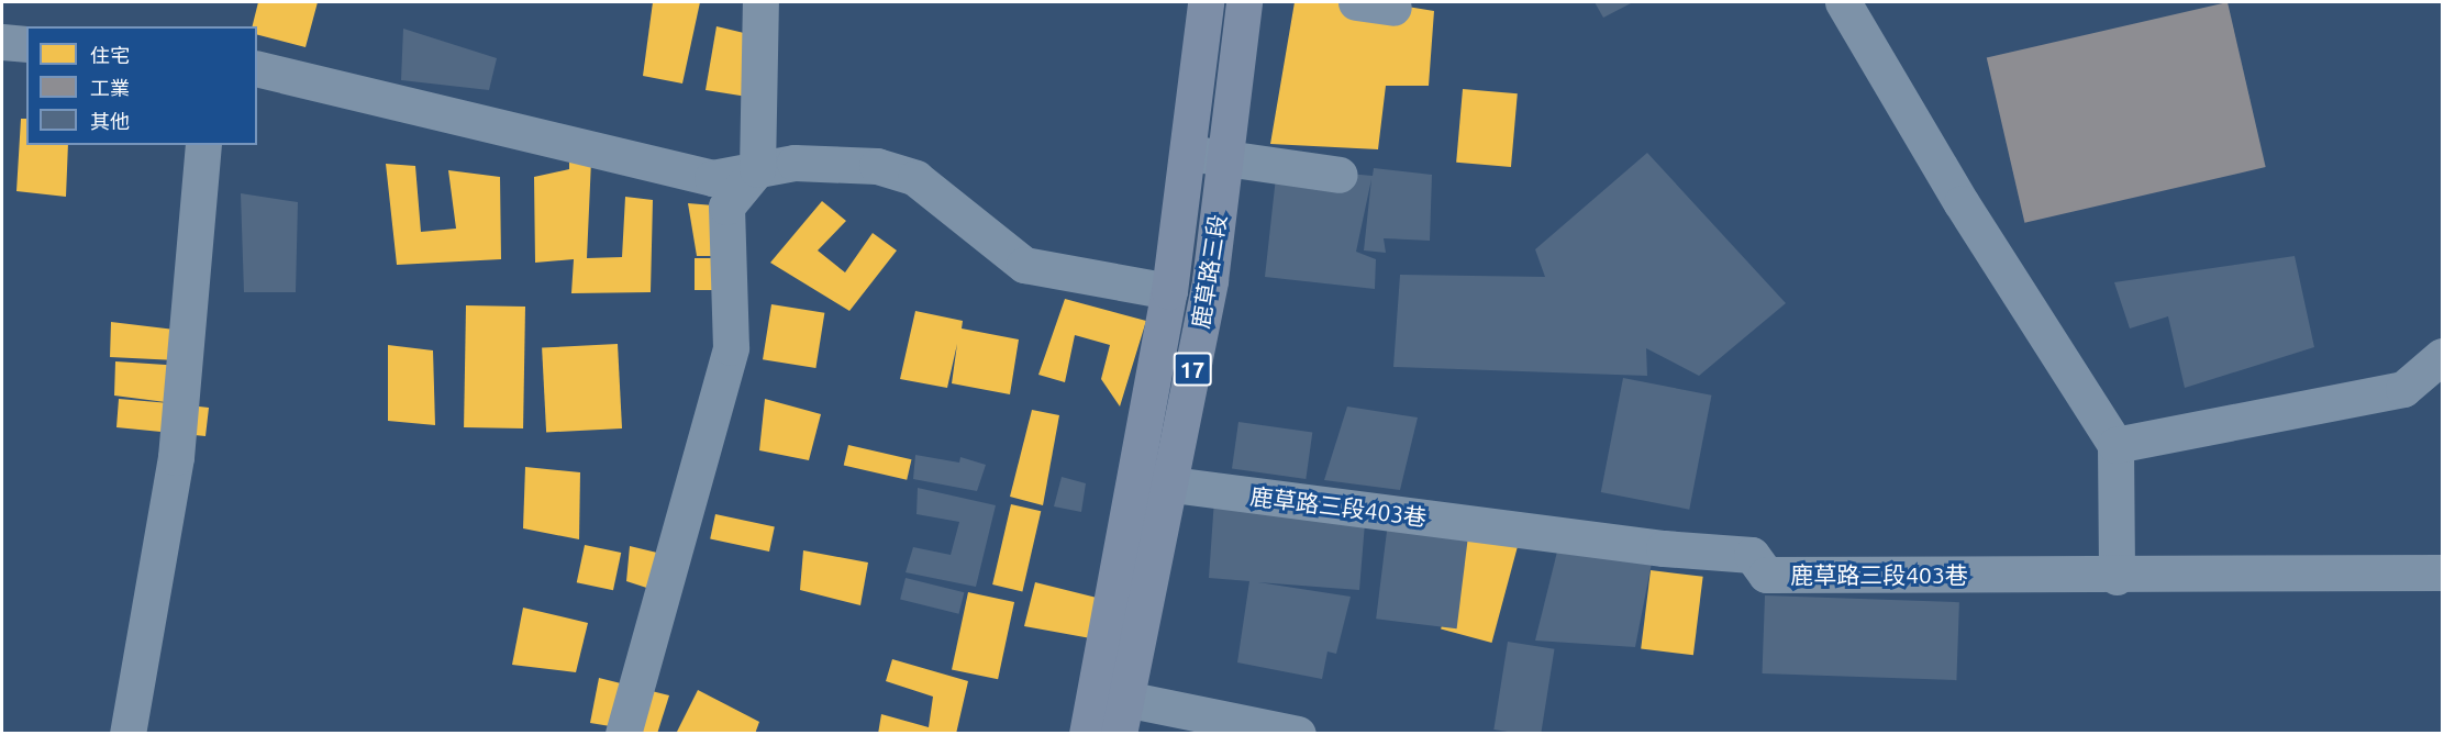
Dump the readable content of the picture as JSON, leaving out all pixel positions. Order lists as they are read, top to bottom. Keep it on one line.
{"streets":{"main road":["鹿草路三段","17"],"street":["鹿草路三段403巷"]},"crossings":[["鹿草路三段","鹿草路三段403巷"]],"legend":["住宅","工業","其他"]}
